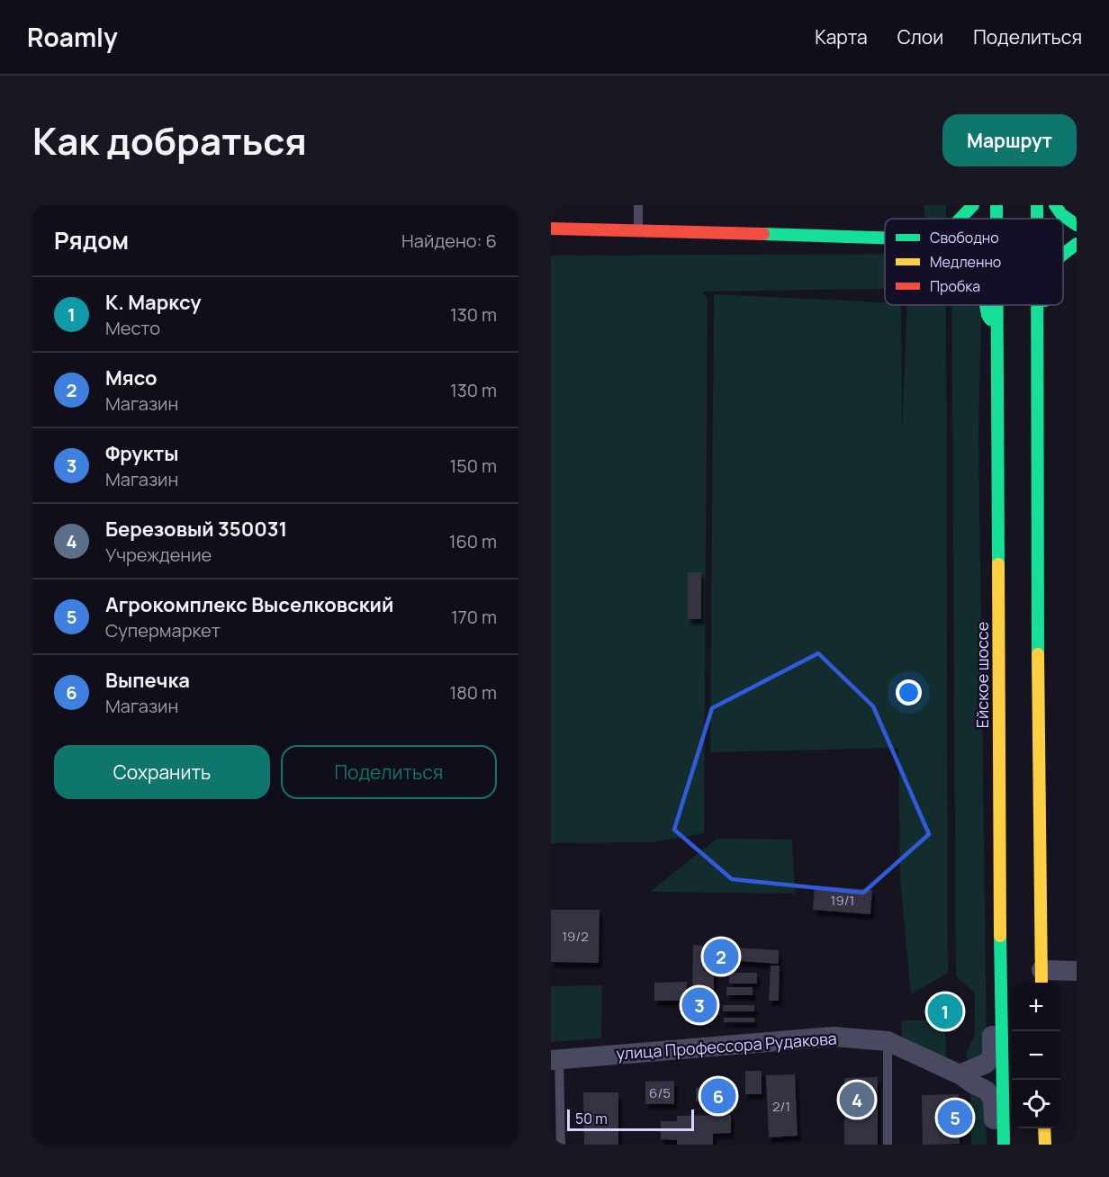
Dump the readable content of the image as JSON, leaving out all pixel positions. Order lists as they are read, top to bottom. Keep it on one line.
{"streets":{"main road":["Ейское шоссе"],"street":["улица Профессора Рудакова"]},"crossings":[["Ейское шоссе","улица Профессора Рудакова"]],"house_numbers":["19/1","19/2","6/5","2/1"],"legend":["Свободно","Медленно","Пробка"],"scale_bar":"50 m","page":{"header":"Roamly","nav":["Карта","Слои","Поделиться"],"title":"Как добраться","buttons":["Маршрут",["Сохранить","Поделиться"]],"heading":["Рядом","Найдено: 6"],"list":[{"mark":"1","name":"К. Марксу","note":"Место","value":"130 m"},{"mark":"2","name":"Мясо","note":"Магазин","value":"130 m"},{"mark":"3","name":"Фрукты","note":"Магазин","value":"150 m"},{"mark":"4","name":"Березовый 350031","note":"Учреждение","value":"160 m"},{"mark":"5","name":"Агрокомплекс Выселковский","note":"Супермаркет","value":"170 m"},{"mark":"6","name":"Выпечка","note":"Магазин","value":"180 m"}],"pins":["2","3","1","6","4","5"],"map_buttons":["+","−"],"scale":"50 m"}}
